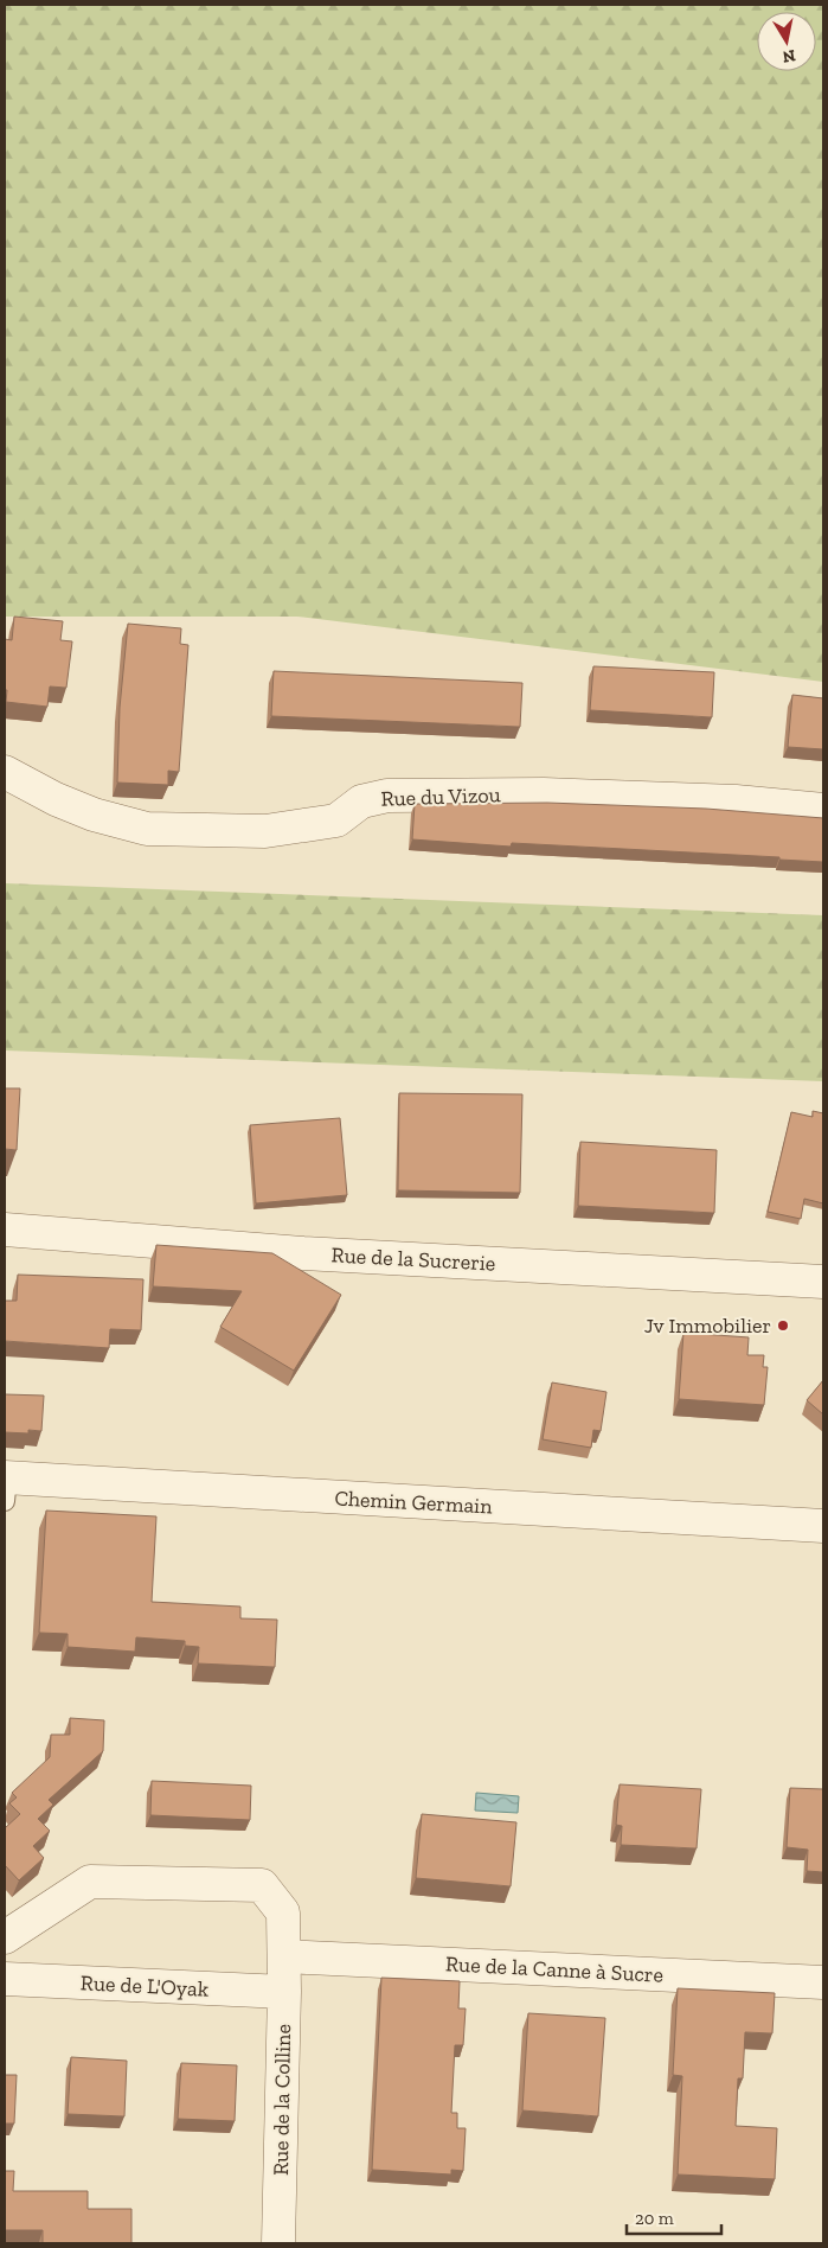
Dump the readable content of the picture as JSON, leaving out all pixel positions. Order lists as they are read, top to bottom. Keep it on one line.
{"streets":{"street":["Rue du Vizou","Rue de la Sucrerie","Chemin Germain","Rue de la Canne à Sucre","Rue de L'Oyak","Rue de la Colline"]},"crossings":[["Rue de la Canne à Sucre","Rue de la Colline"],["Rue de L'Oyak","Rue de la Colline"]],"places":["Jv Immobilier"],"scale_bar":"20 m","north":"bottom"}
